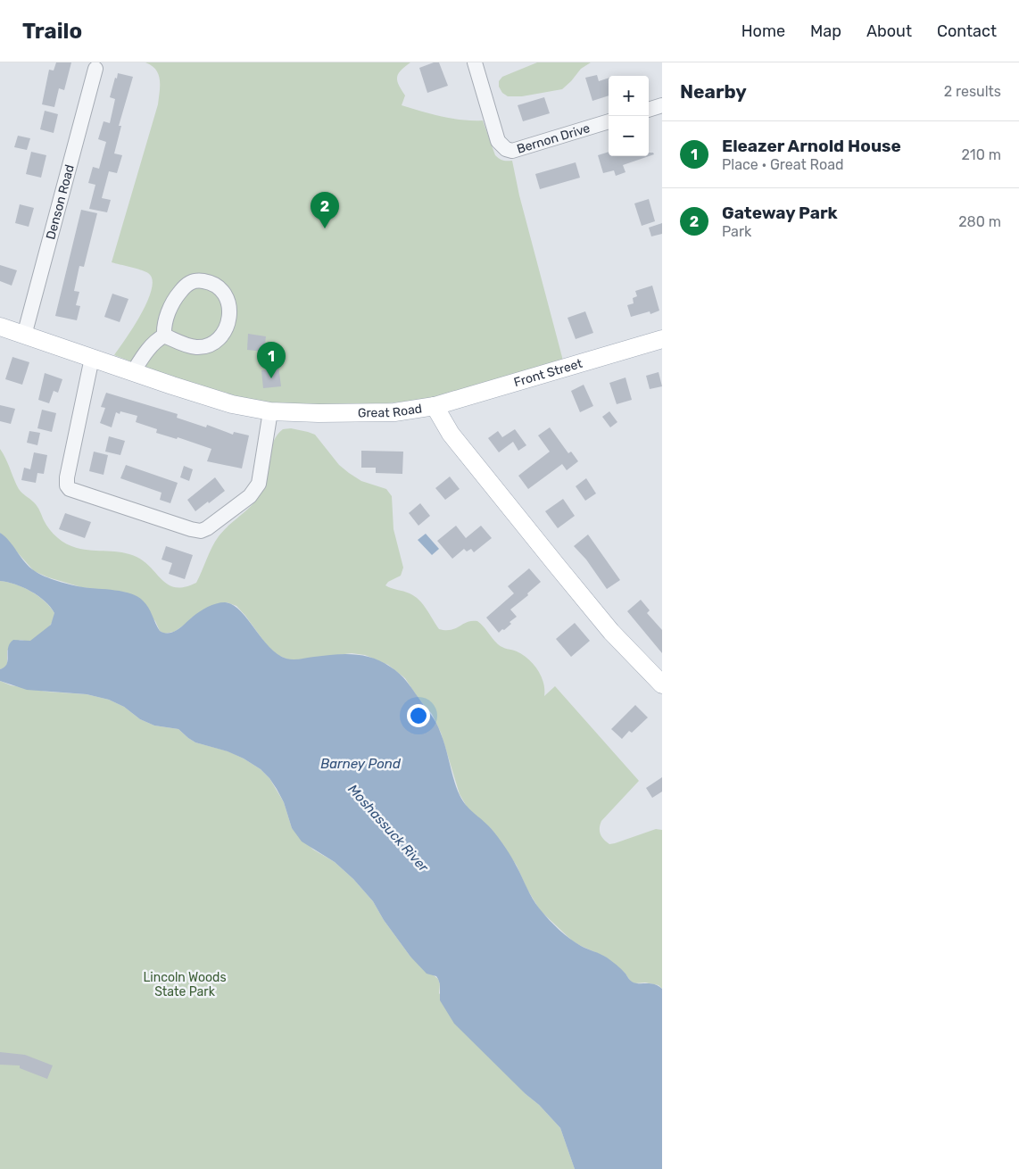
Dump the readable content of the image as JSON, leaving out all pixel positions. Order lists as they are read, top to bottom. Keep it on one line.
{"streets":{"main road":["Front Street","Great Road"],"street":["Bernon Drive","Denson Road"]},"crossings":[["Denson Road","Great Road"],["Front Street","Great Road"]],"water":["Barney Pond","Moshassuck River"],"parks":["Lincoln Woods State Park"],"page":{"header":"Trailo","nav":["Home","Map","About","Contact"],"heading":["Nearby","2 results"],"map_buttons":["+","−"],"list":[{"mark":"1","name":"Eleazer Arnold House","note":"Place · Great Road","value":"210 m"},{"mark":"2","name":"Gateway Park","note":"Park","value":"280 m"}],"pins":["2","1"]}}
